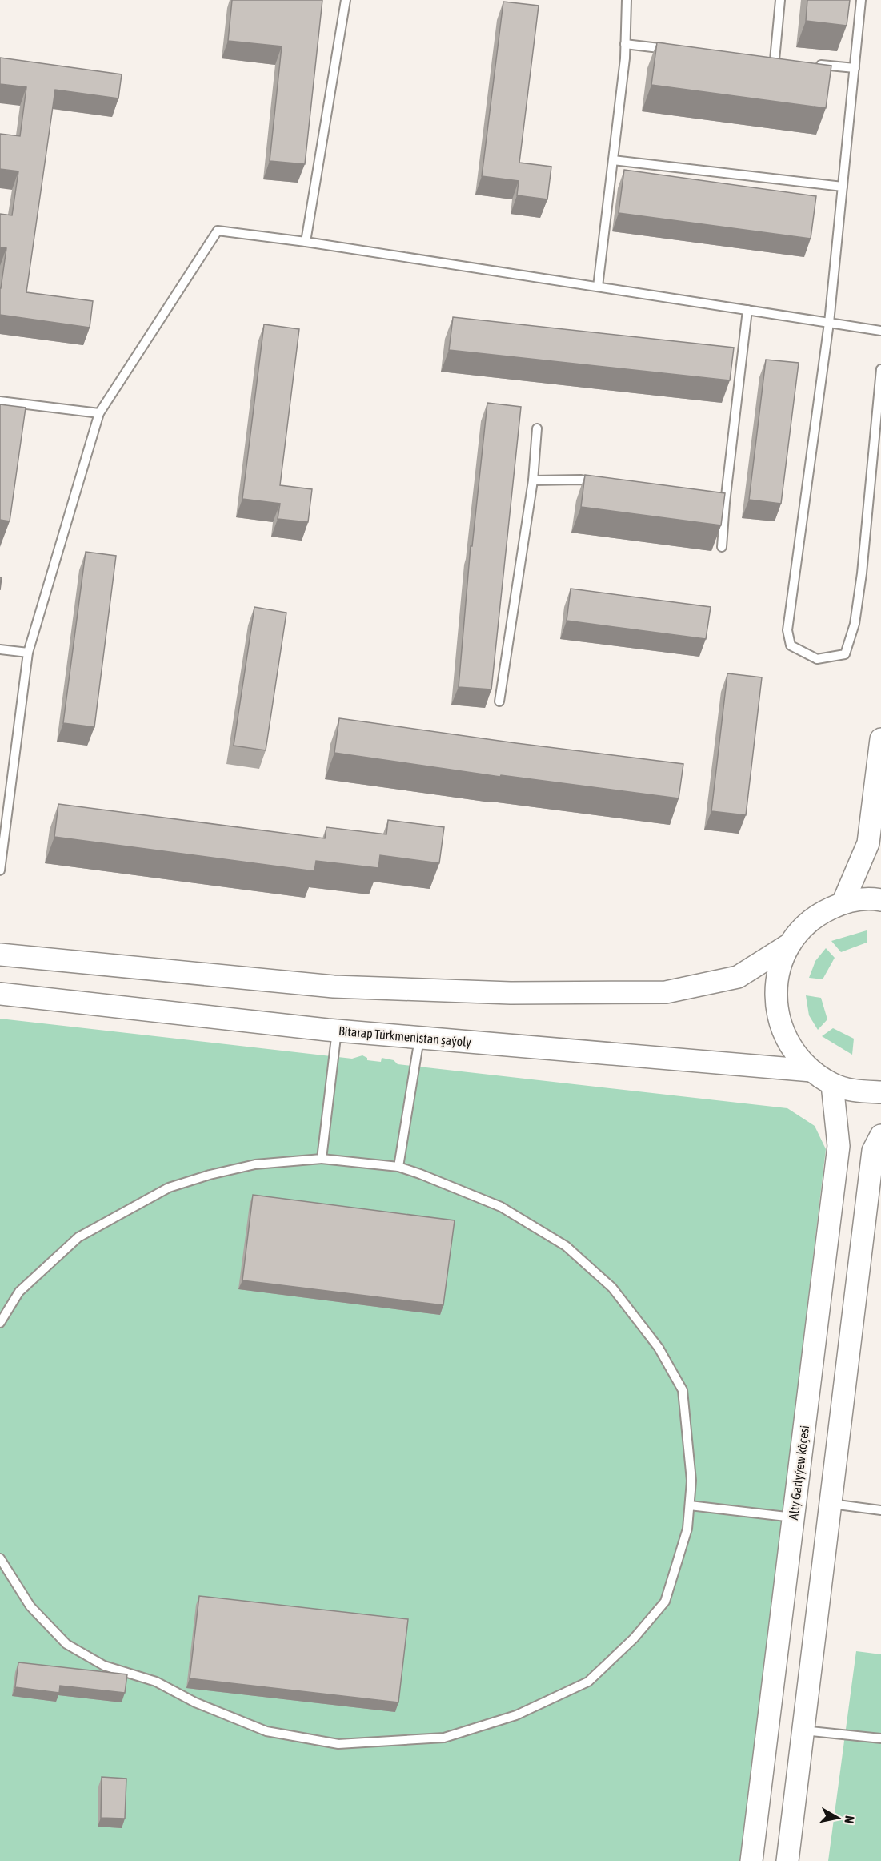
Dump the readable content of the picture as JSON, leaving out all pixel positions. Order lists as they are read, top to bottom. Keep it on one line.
{"streets":{"main road":["Bitarap Türkmenistan şaýoly","Alty Garlyýew köçesi"]},"north":"right"}
